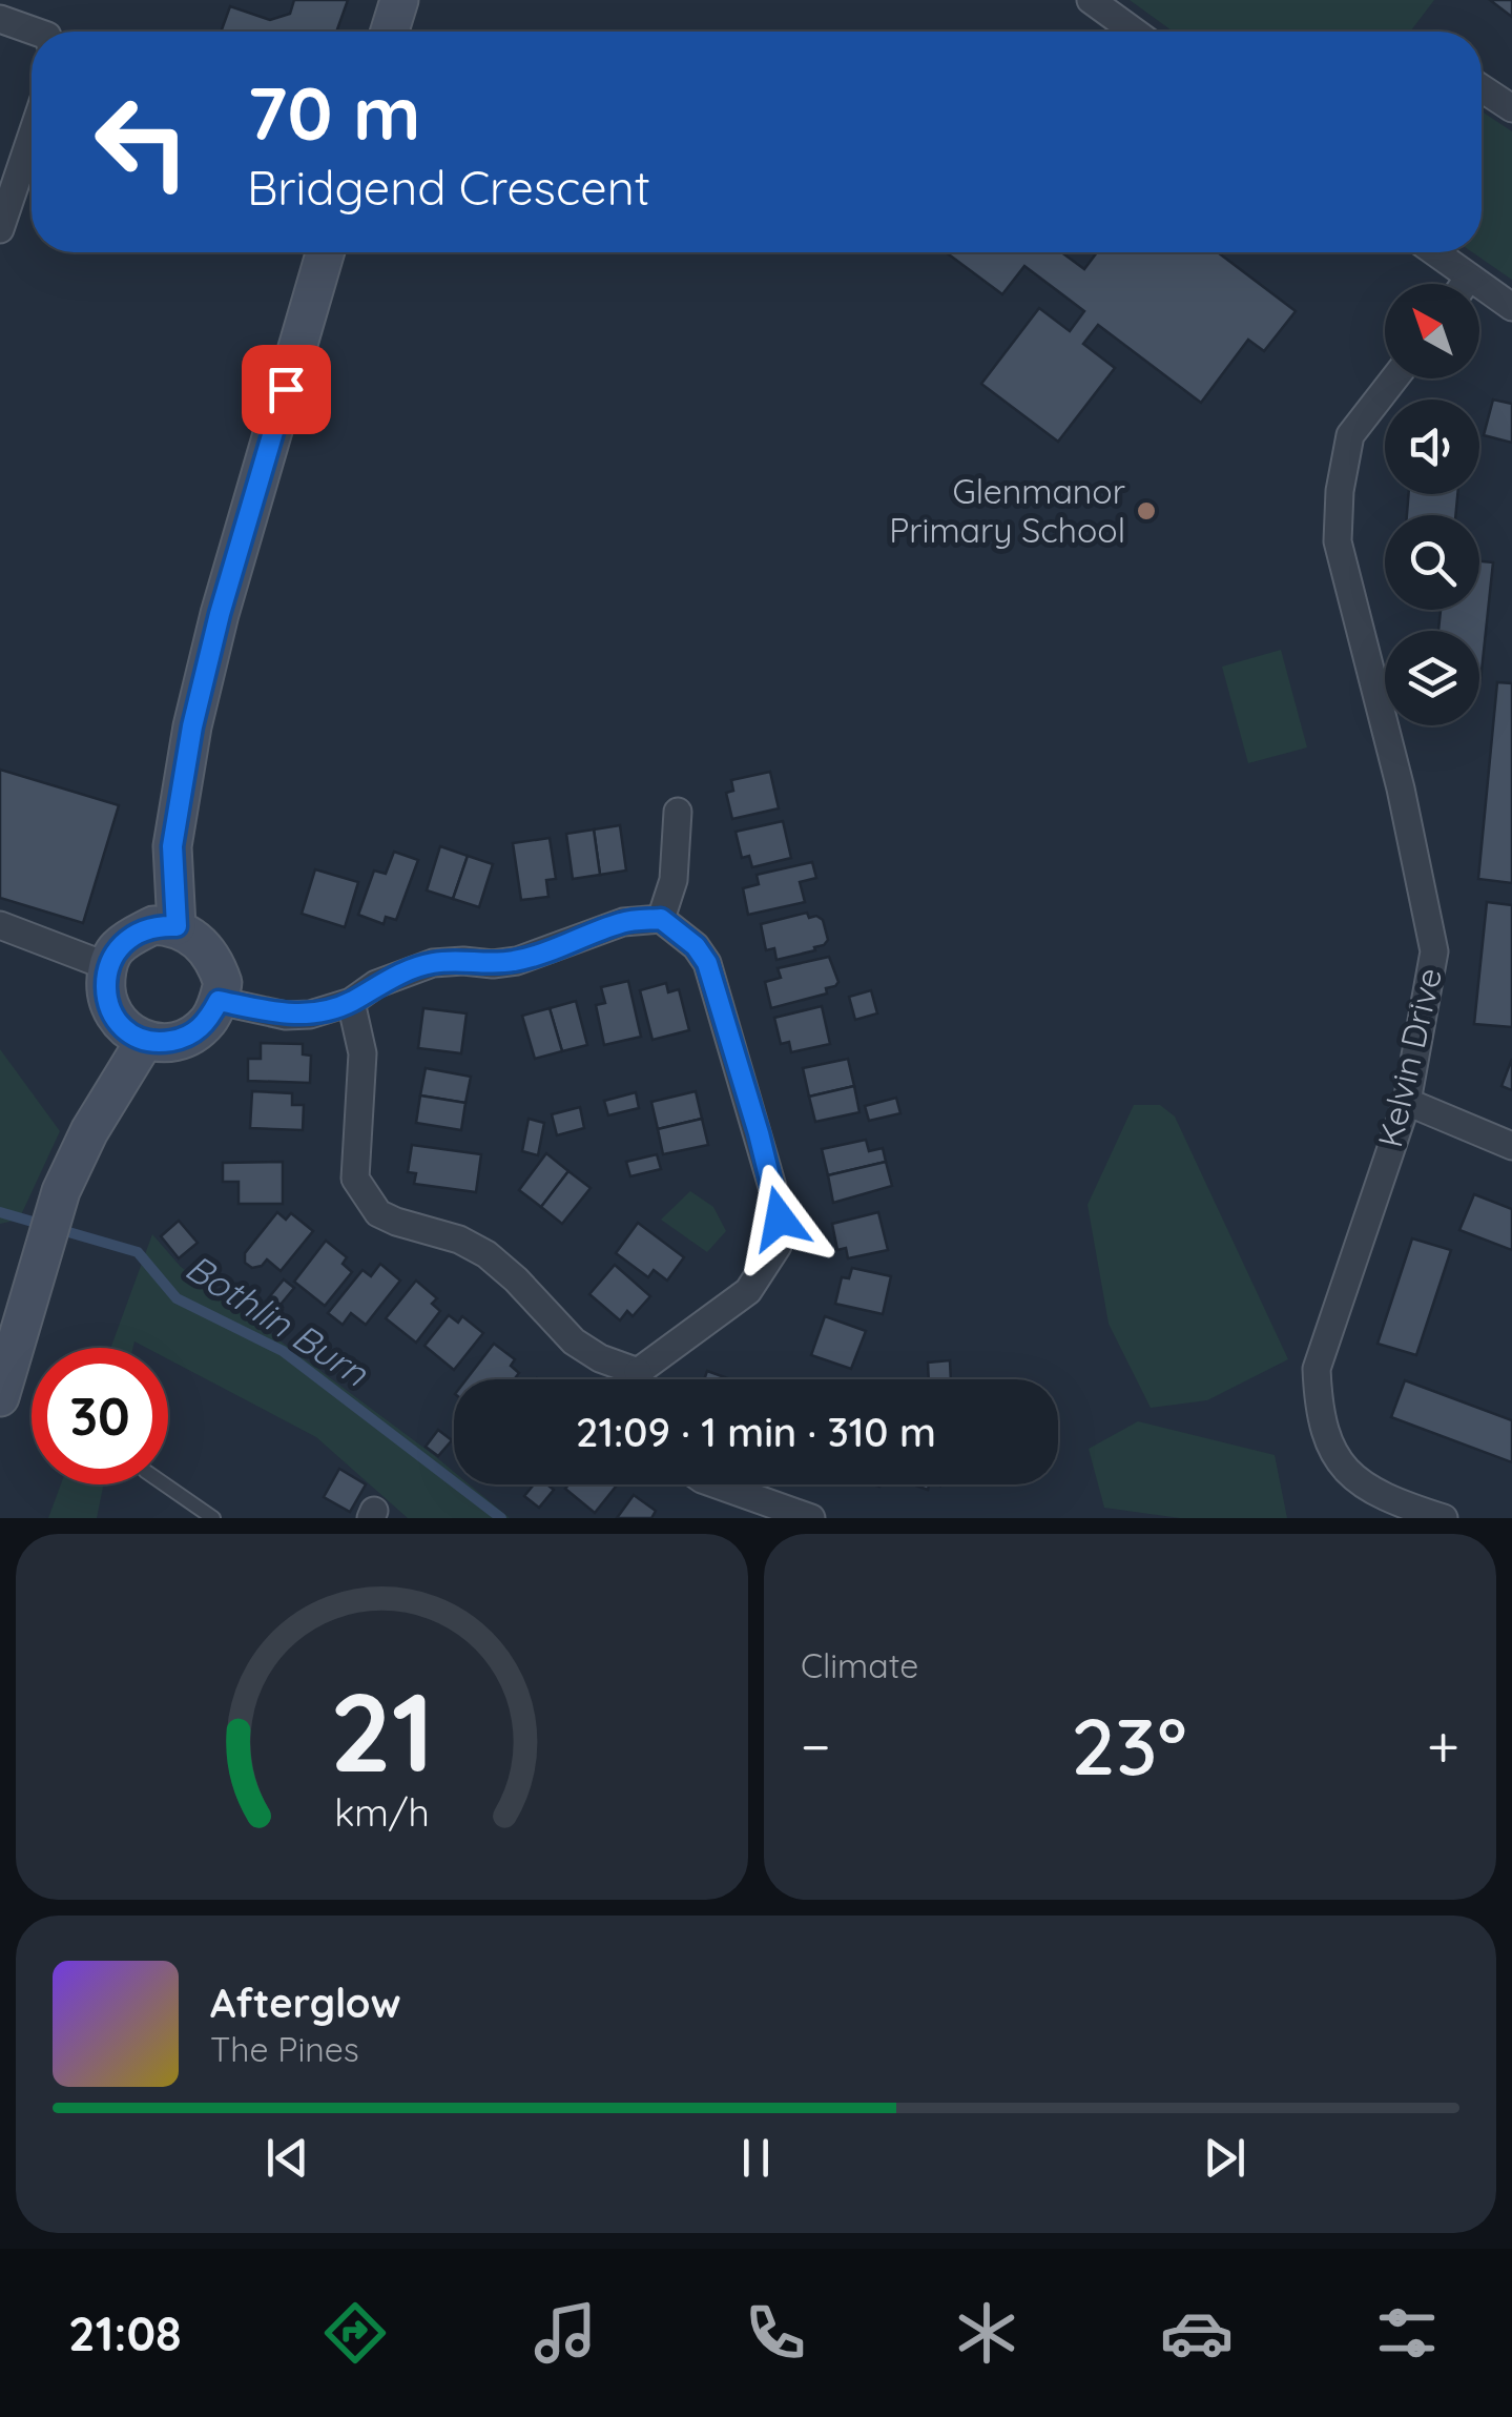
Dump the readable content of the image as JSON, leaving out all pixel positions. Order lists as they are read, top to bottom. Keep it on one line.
{"streets":{"street":["Kelvin Drive"]},"water":["Bothlin Burn"],"places":["Glenmanor Primary School"],"north":"top left","page":{"turn":["70 m","Bridgend Crescent"],"limit":"30","trip":"21:09 · 1 min · 310 m","tile":"Climate","heat":["−","23°","+"],"song":["Afterglow","The Pines"],"tabs":"21:08","gauge":["21","km/h"]}}
